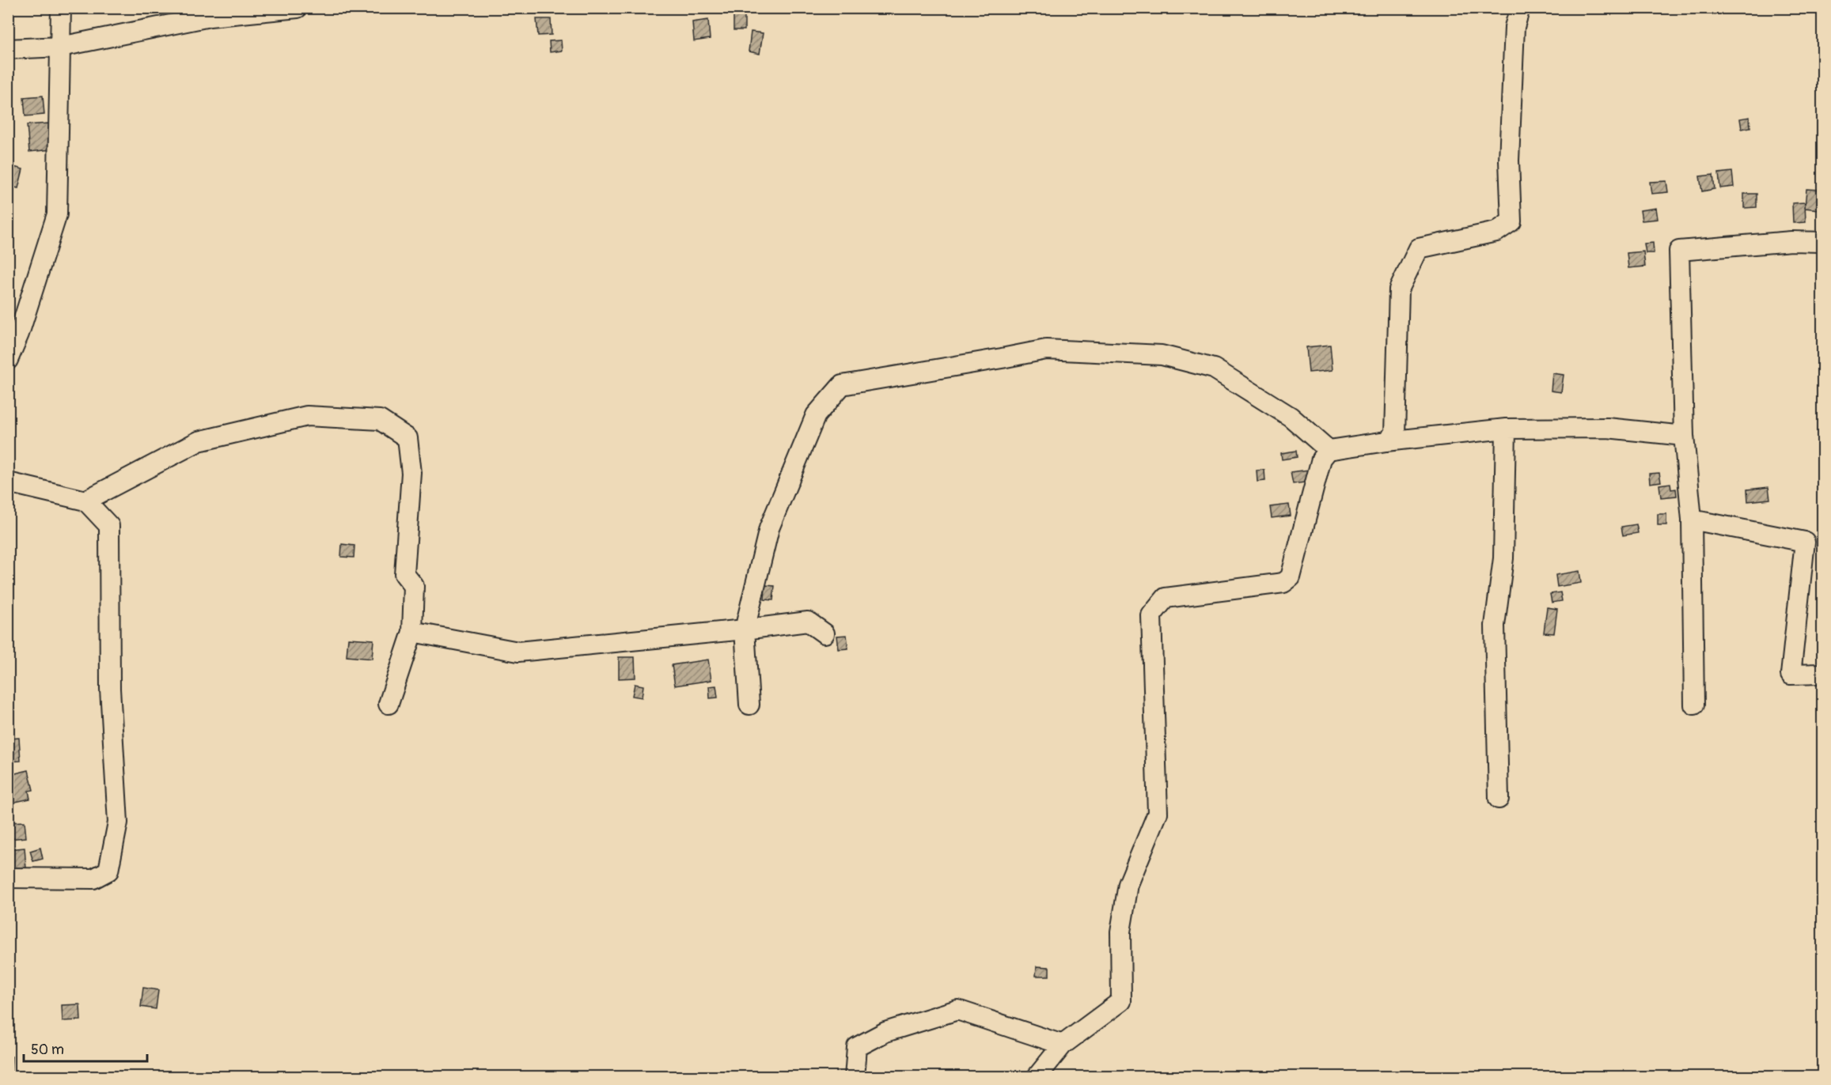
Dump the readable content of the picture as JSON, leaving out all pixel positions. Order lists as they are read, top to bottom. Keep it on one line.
{"scale_bar":"50 m"}
